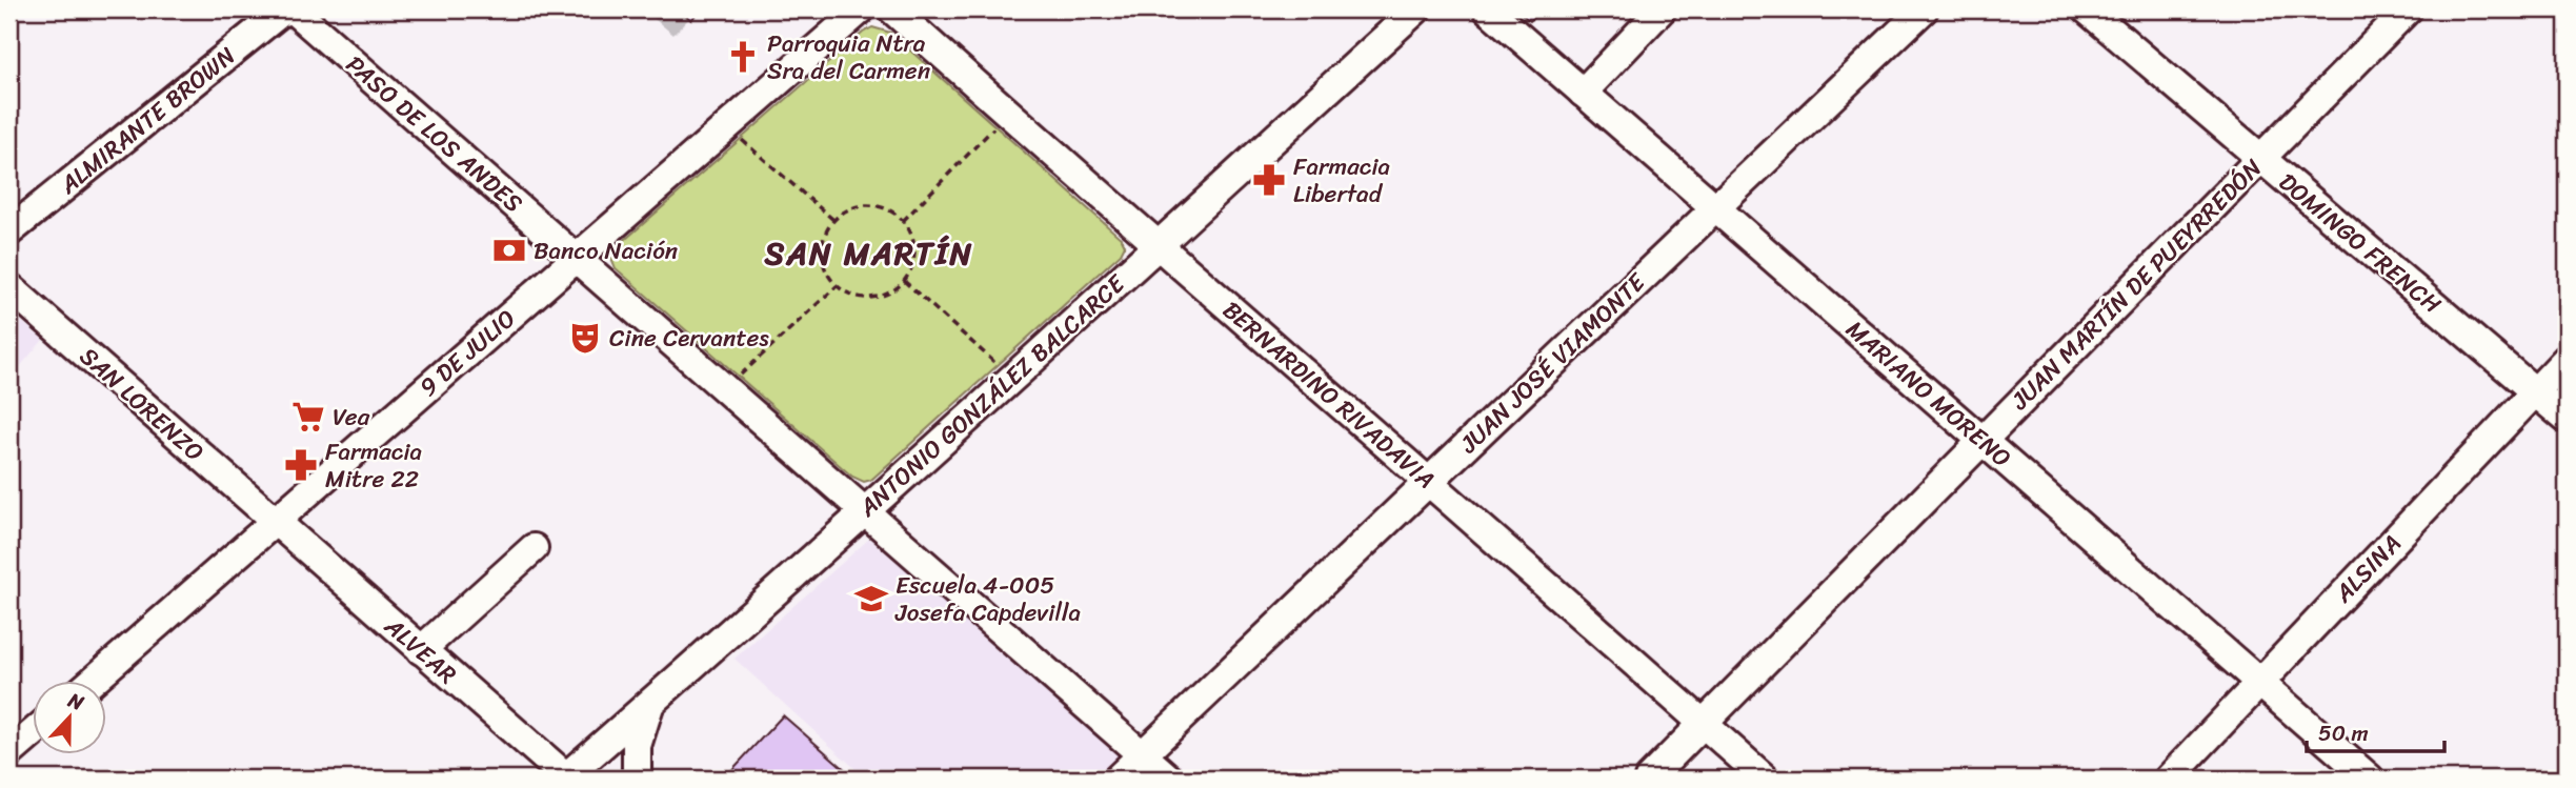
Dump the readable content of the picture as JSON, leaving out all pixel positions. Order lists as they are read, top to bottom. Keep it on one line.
{"streets":{"street":["ALMIRANTE BROWN","PASO DE LOS ANDES","DOMINGO FRENCH","JUAN MARTÍN DE PUEYRREDÓN","9 DE JULIO","JUAN JOSÉ VIAMONTE","MARIANO MORENO","BERNARDINO RIVADAVIA","ANTONIO GONZÁLEZ BALCARCE","SAN LORENZO","ALSINA","ALVEAR"]},"crossings":[["PASO DE LOS ANDES","9 DE JULIO"],["PASO DE LOS ANDES","JUAN JOSÉ VIAMONTE"],["PASO DE LOS ANDES","ANTONIO GONZÁLEZ BALCARCE"],["DOMINGO FRENCH","JUAN MARTÍN DE PUEYRREDÓN"],["DOMINGO FRENCH","ALSINA"],["JUAN MARTÍN DE PUEYRREDÓN","MARIANO MORENO"],["JUAN MARTÍN DE PUEYRREDÓN","BERNARDINO RIVADAVIA"],["9 DE JULIO","SAN LORENZO"],["9 DE JULIO","ALVEAR"],["JUAN JOSÉ VIAMONTE","MARIANO MORENO"],["JUAN JOSÉ VIAMONTE","BERNARDINO RIVADAVIA"],["MARIANO MORENO","ALSINA"],["BERNARDINO RIVADAVIA","ANTONIO GONZÁLEZ BALCARCE"],["ANTONIO GONZÁLEZ BALCARCE","ALVEAR"],["SAN LORENZO","ALVEAR"]],"districts":["SAN MARTÍN"],"places":{"church":["Parroquia Ntra Sra del Carmen"],"pharmacy":["Farmacia Libertad","Farmacia Mitre 22"],"bank":["Banco Nación"],"theatre":["Cine Cervantes"],"supermarket":["Vea"],"school or university":["Escuela 4-005 Josefa Capdevilla"]},"scale_bar":"50 m","north":"top"}
